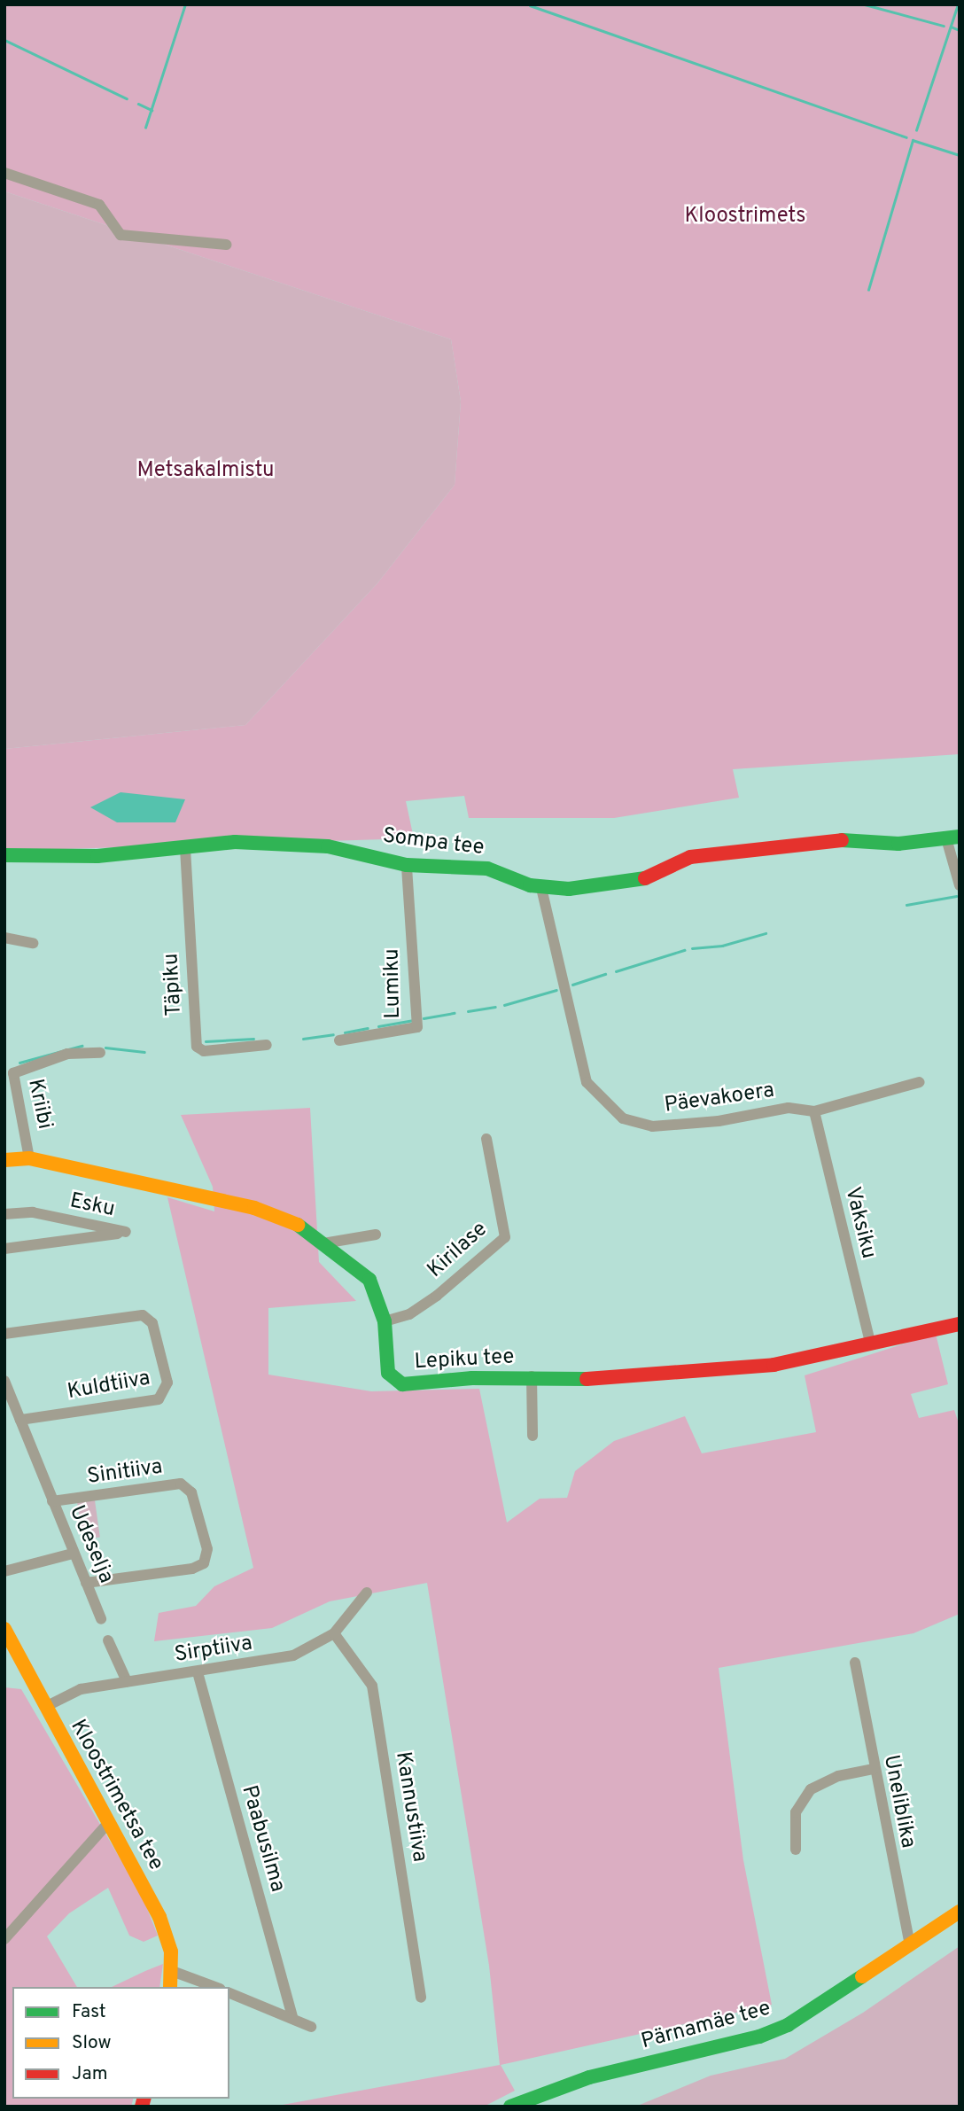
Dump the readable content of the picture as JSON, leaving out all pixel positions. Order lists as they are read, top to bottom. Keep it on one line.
{"streets":{"street":["Sompa tee","Lumiku","Täpiku","Päevakoera","Kriibi","Esku","Vaksiku","Kirilase","Lepiku tee","Kuldtiiva","Sinitiiva","Udeselja","Sirptiiva","Kloostrimetsa tee","Uneliblika","Kannustiiva","Paabusilma","Pärnamäe tee"]},"crossings":[["Sompa tee","Lumiku"],["Sompa tee","Täpiku"],["Sompa tee","Päevakoera"],["Päevakoera","Vaksiku"],["Kriibi","Lepiku tee"],["Vaksiku","Lepiku tee"],["Kirilase","Lepiku tee"],["Kuldtiiva","Udeselja"],["Sinitiiva","Udeselja"],["Sirptiiva","Kloostrimetsa tee"],["Sirptiiva","Kannustiiva"],["Sirptiiva","Paabusilma"],["Uneliblika","Pärnamäe tee"]],"parks":["Kloostrimets","Metsakalmistu"],"legend":["Fast","Slow","Jam"]}
